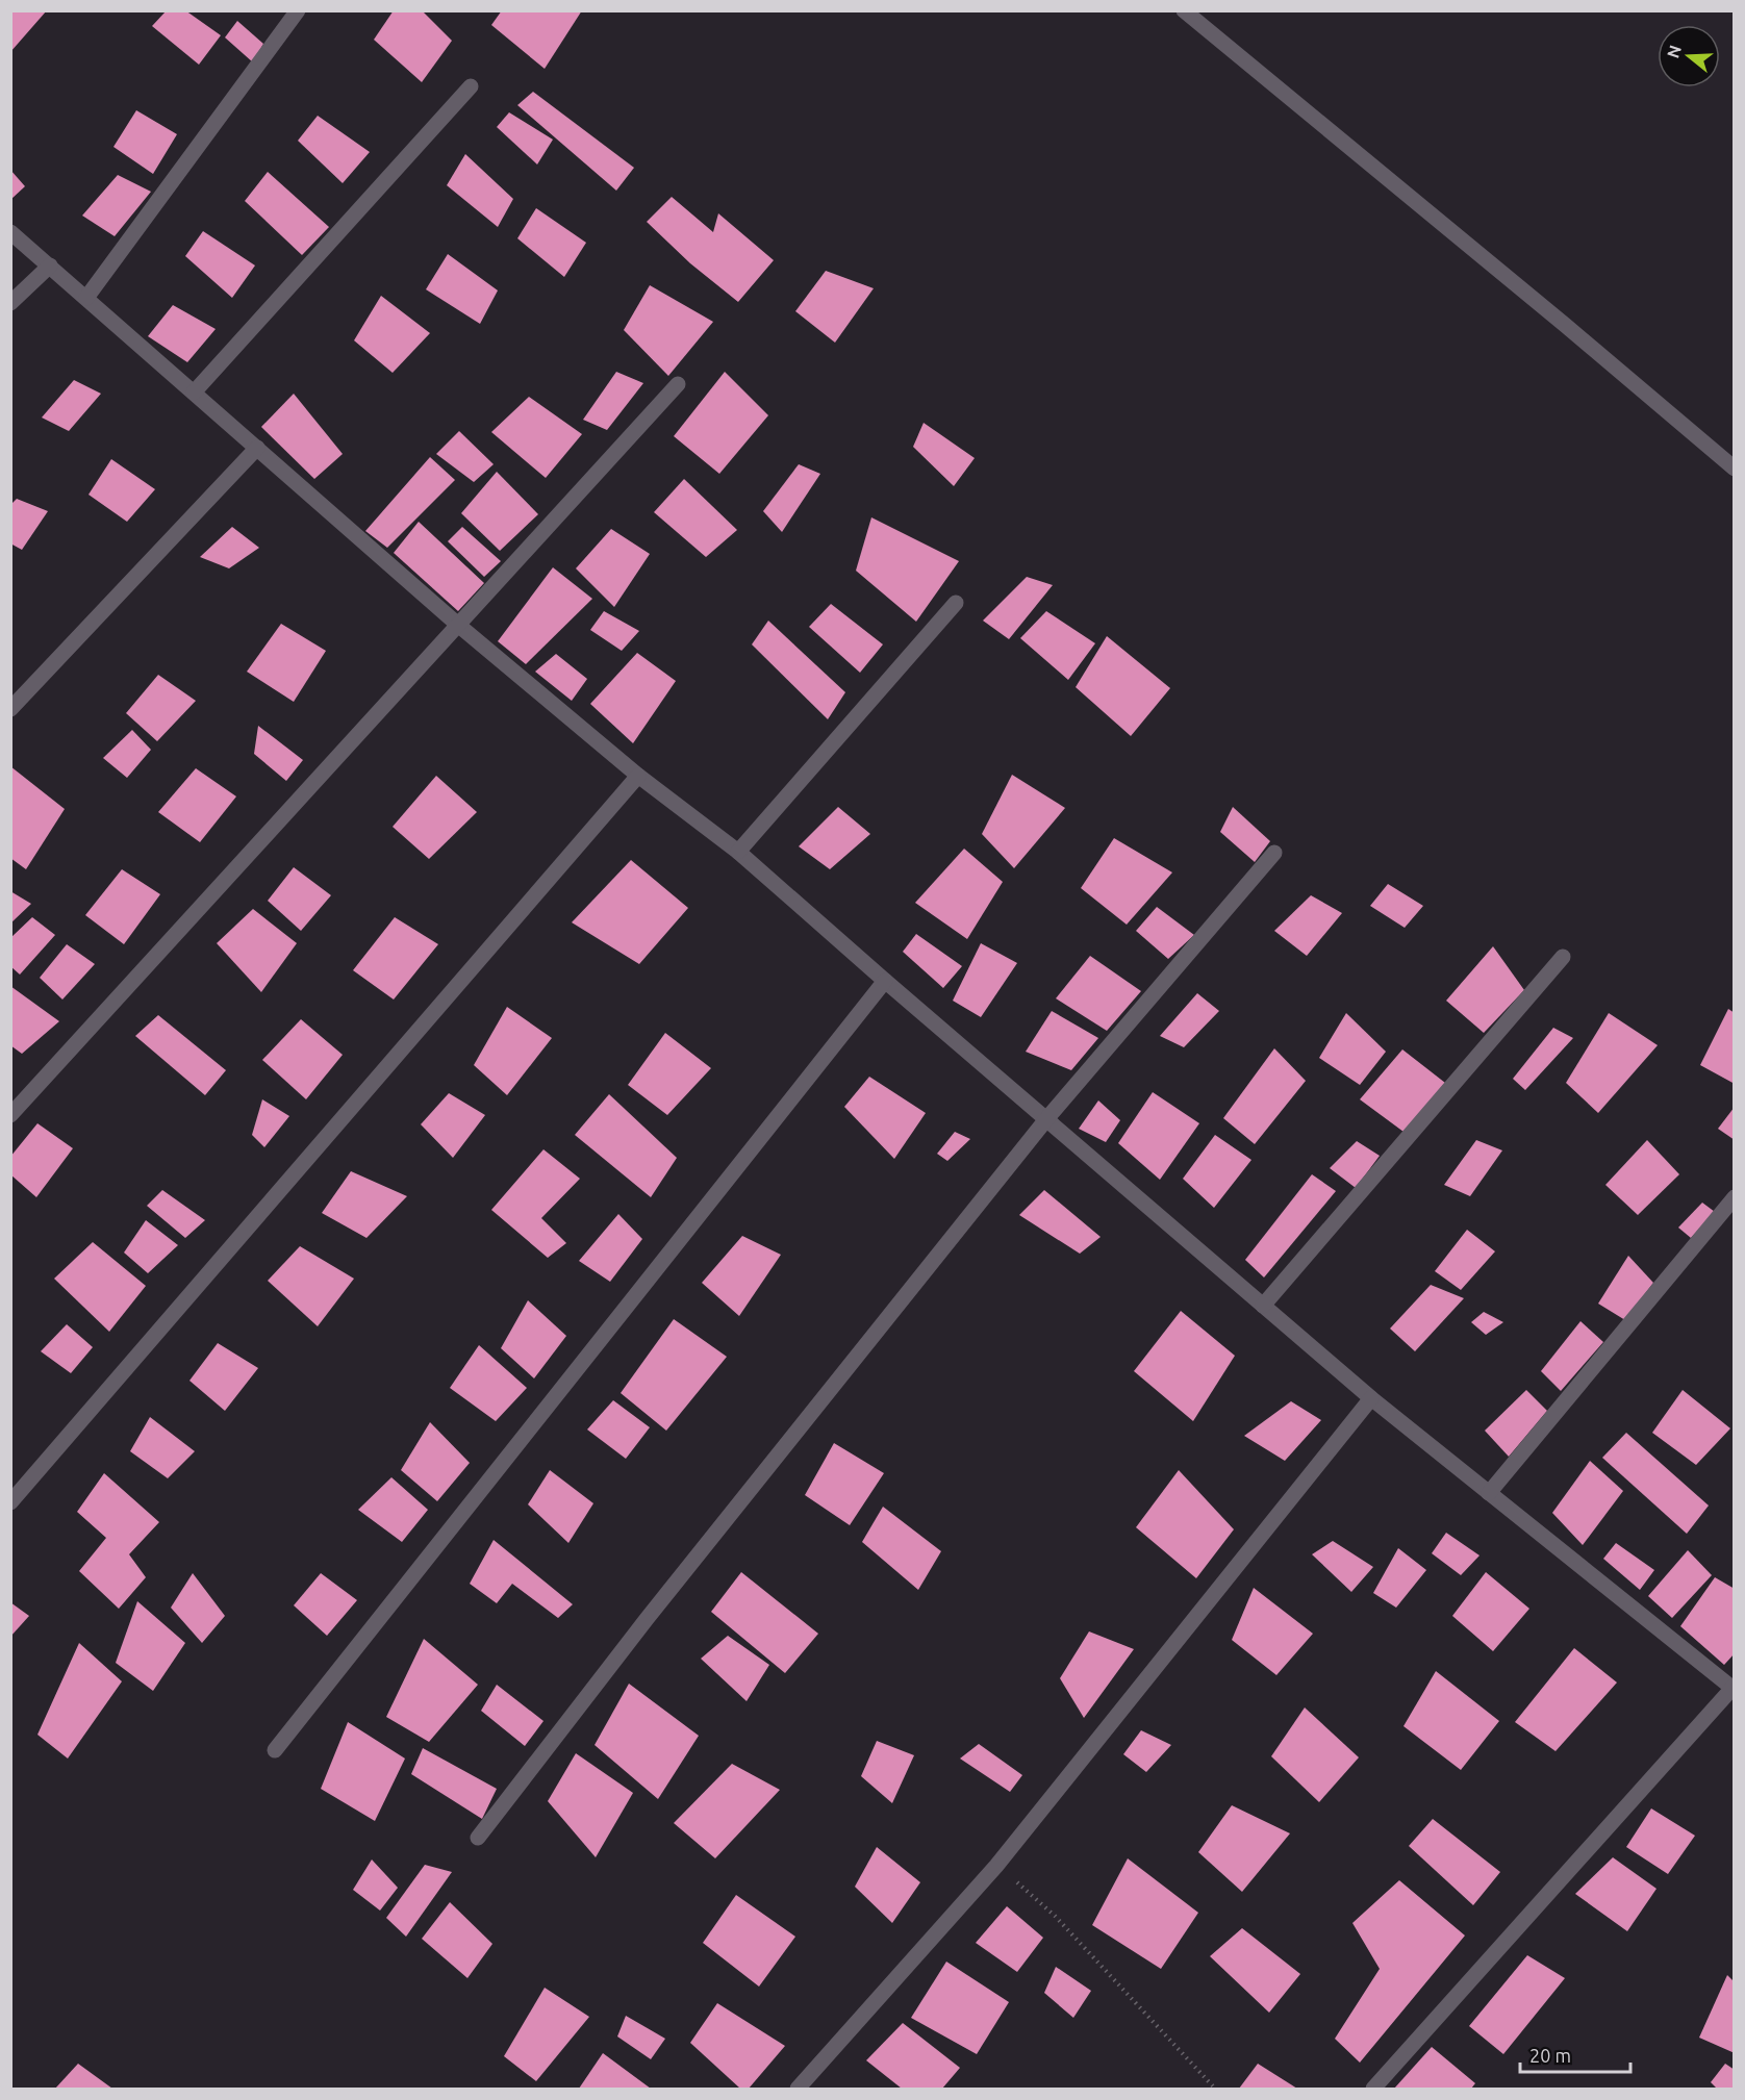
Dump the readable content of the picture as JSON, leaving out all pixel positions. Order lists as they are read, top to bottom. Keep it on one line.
{"scale_bar":"20 m","north":"left"}
